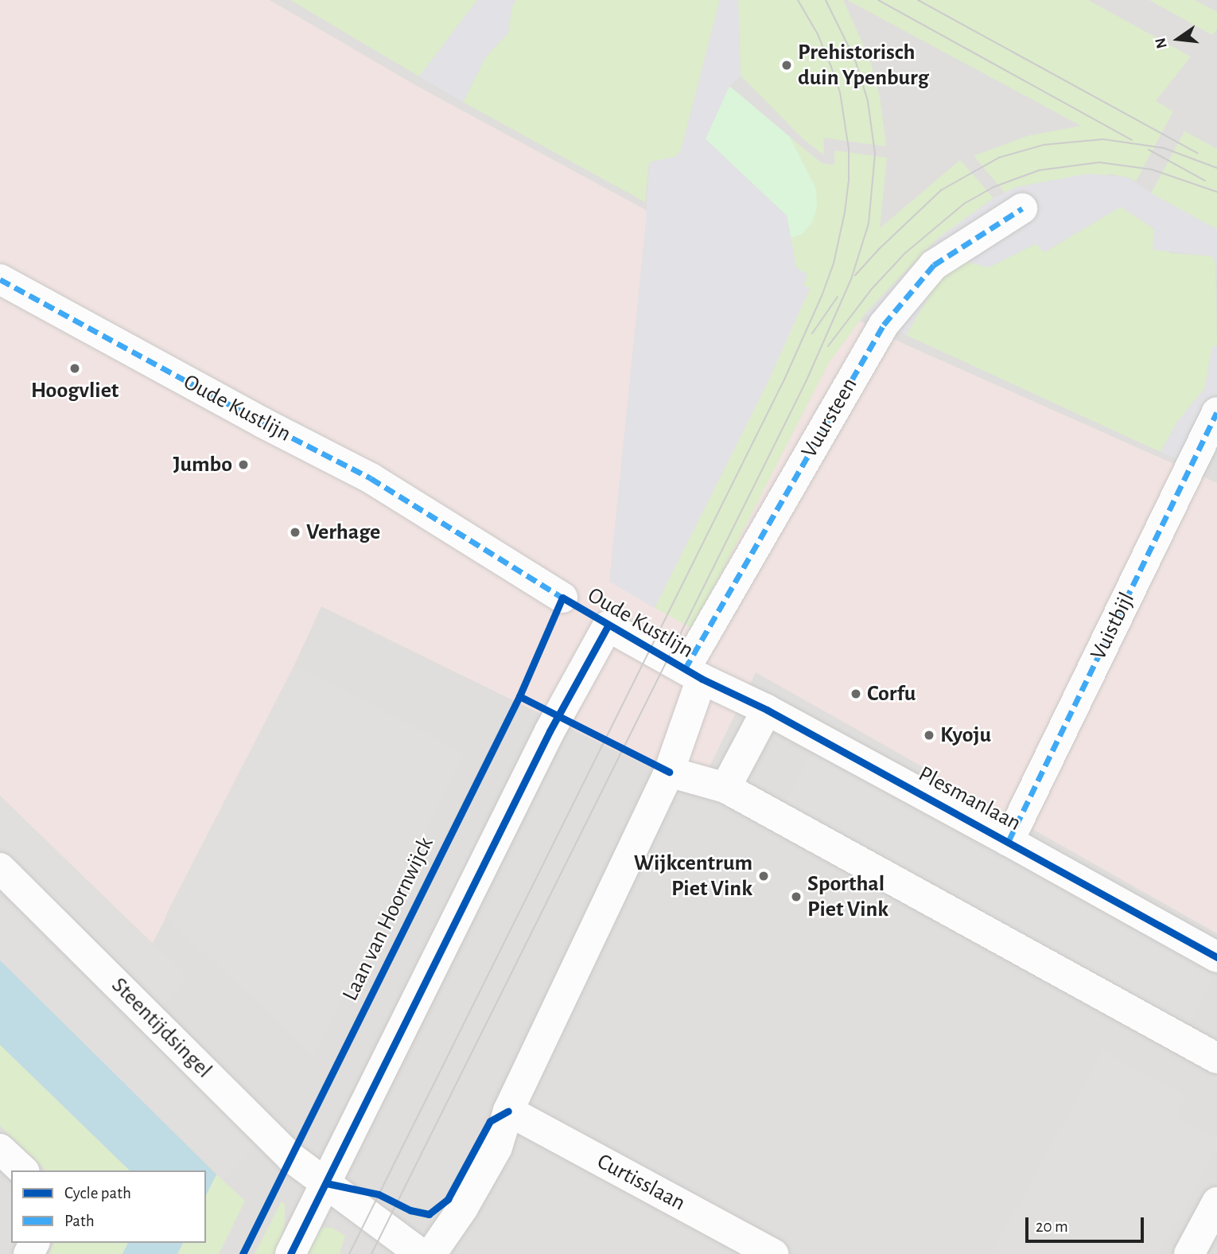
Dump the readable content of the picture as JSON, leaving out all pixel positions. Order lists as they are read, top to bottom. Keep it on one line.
{"streets":{"street":["Oude Kustlijn","Vuursteen","Vuistbijl","Plesmanlaan","Steentijdsingel","Curtisslaan"],"cycle path":["Laan van Hoornwijck"]},"crossings":[["Oude Kustlijn","Vuursteen"],["Oude Kustlijn","Plesmanlaan"],["Oude Kustlijn","Steentijdsingel"],["Vuursteen","Plesmanlaan"],["Vuistbijl","Plesmanlaan"]],"places":["Prehistorisch duin Ypenburg","Hoogvliet","Jumbo","Verhage","Corfu","Kyoju","Wijkcentrum Piet Vink","Sporthal Piet Vink"],"legend":["Cycle path","Path"],"scale_bar":"20 m","north":"left"}
